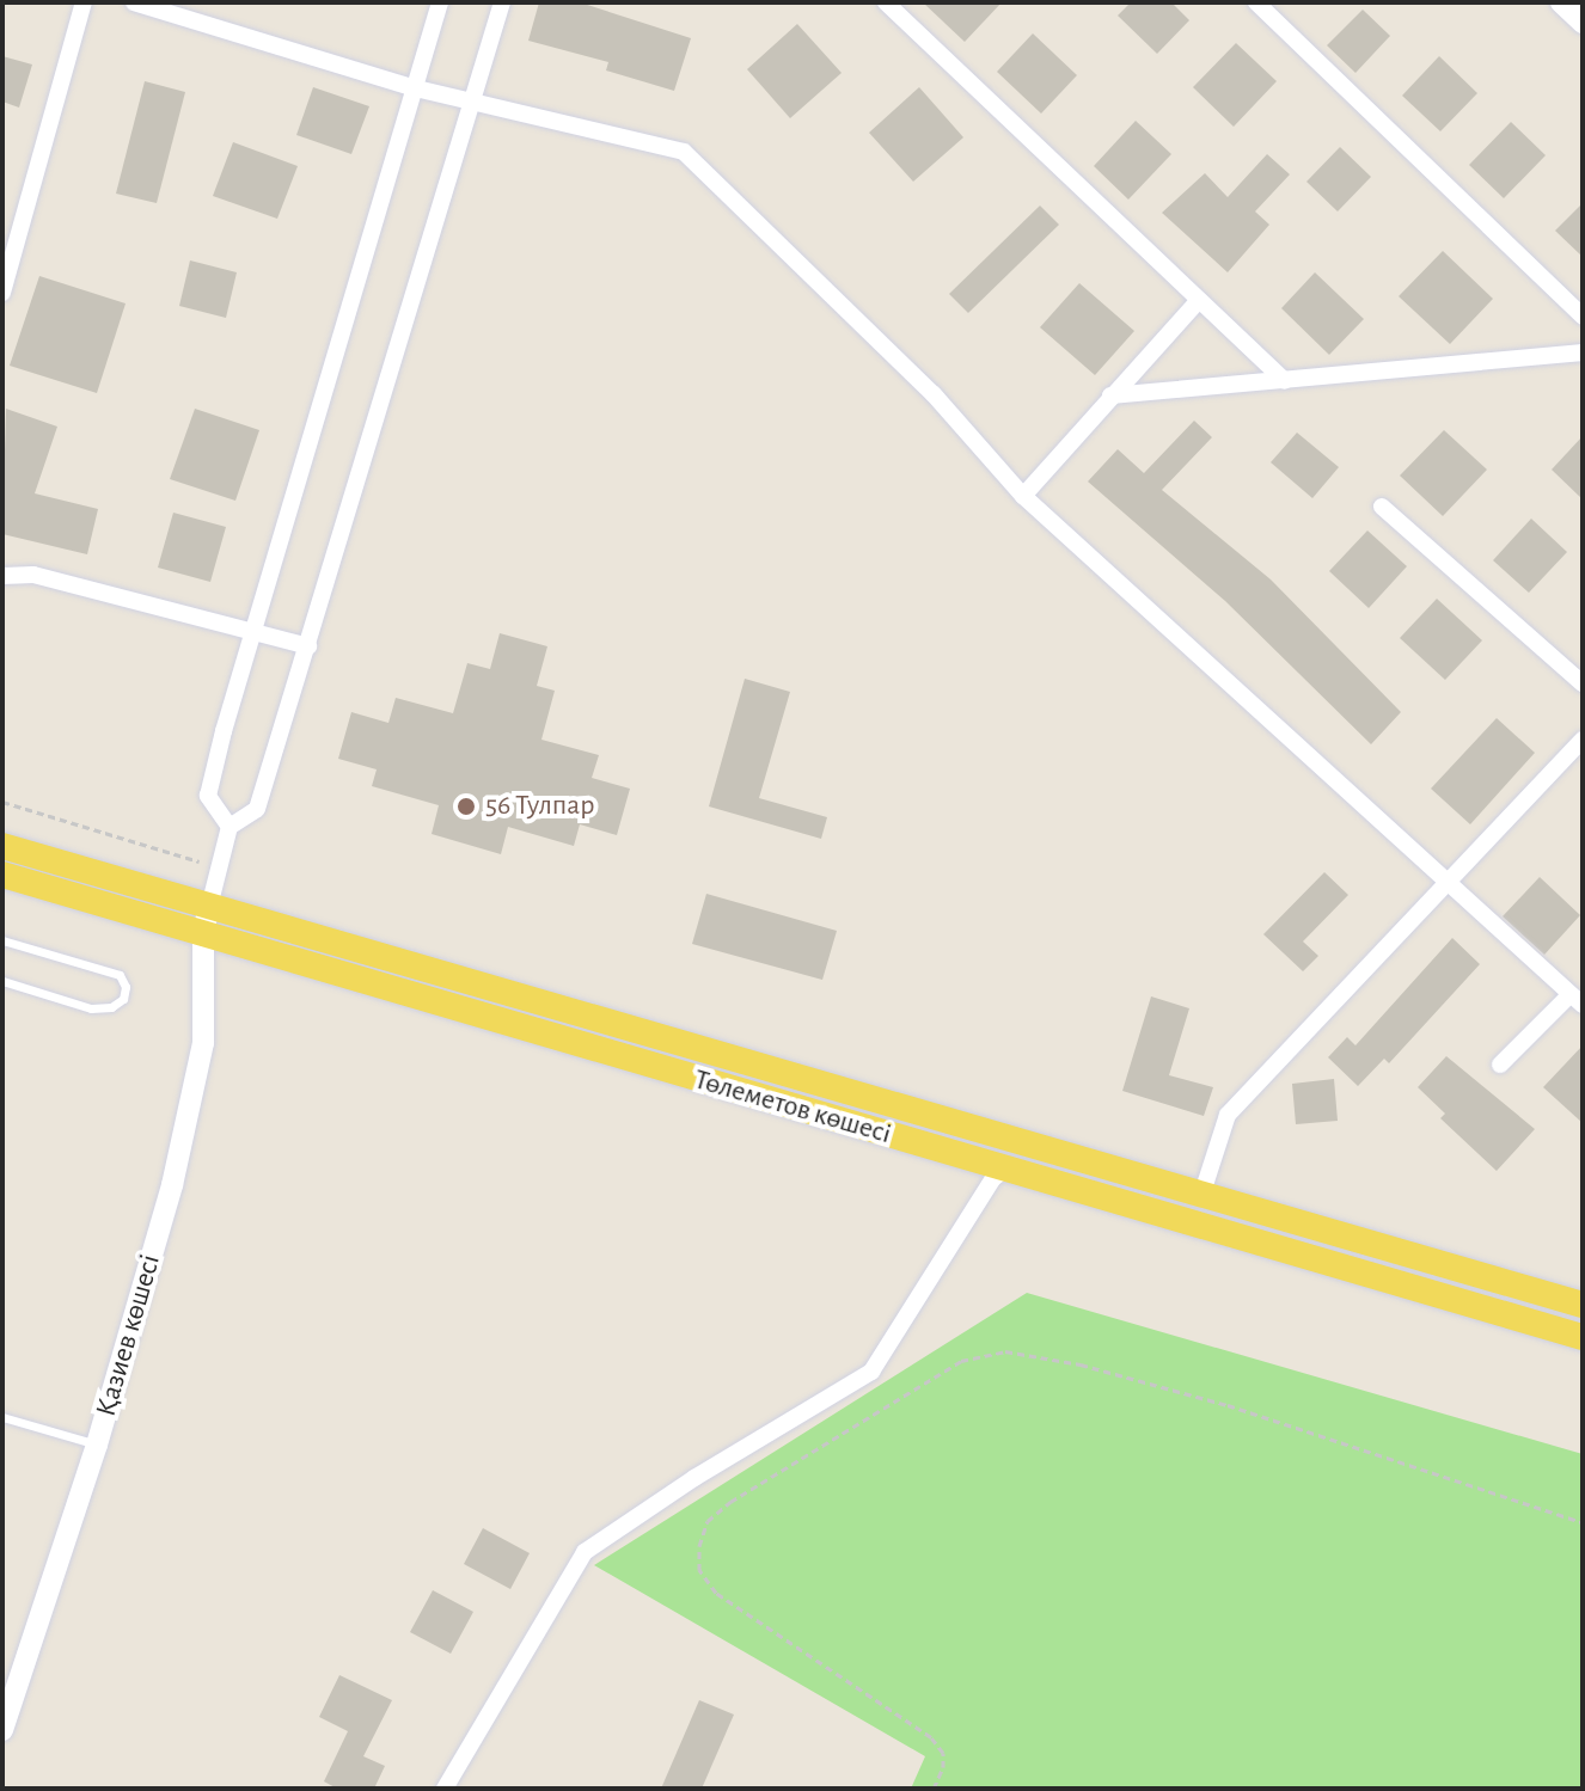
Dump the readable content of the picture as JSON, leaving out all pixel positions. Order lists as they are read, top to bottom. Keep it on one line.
{"streets":{"main road":["Төлеметов көшесі"],"street":["Қазиев көшесі"]},"crossings":[["Төлеметов көшесі","Қазиев көшесі"]],"places":["56 Тулпар"]}
